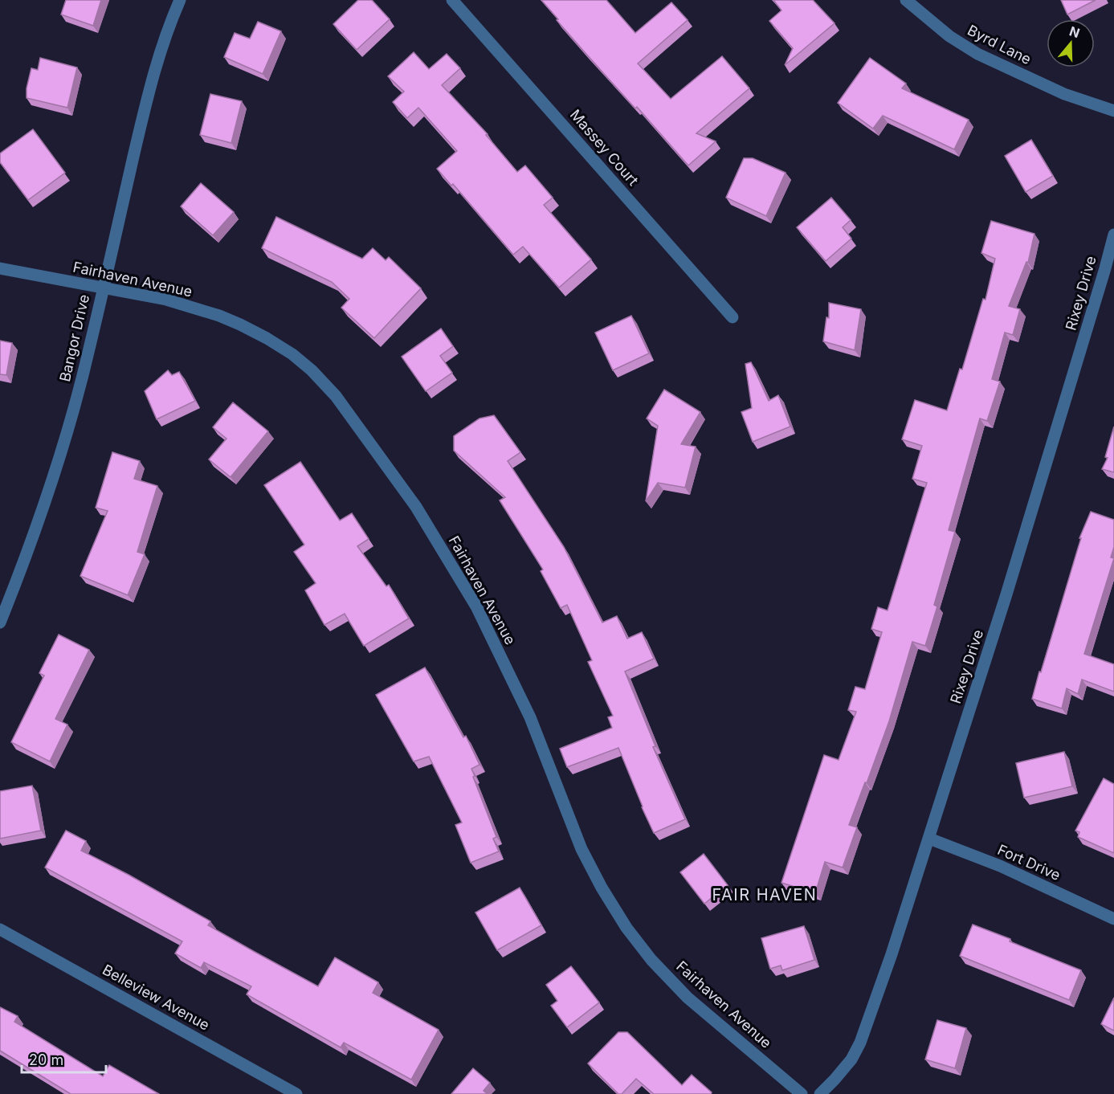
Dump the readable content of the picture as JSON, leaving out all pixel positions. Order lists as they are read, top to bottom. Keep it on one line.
{"streets":{"street":["Byrd Lane","Massey Court","Fairhaven Avenue","Rixey Drive","Bangor Drive","Fort Drive","Belleview Avenue"]},"crossings":[["Fairhaven Avenue","Bangor Drive"],["Rixey Drive","Fort Drive"]],"districts":["FAIR HAVEN"],"scale_bar":"20 m","north":"top"}
